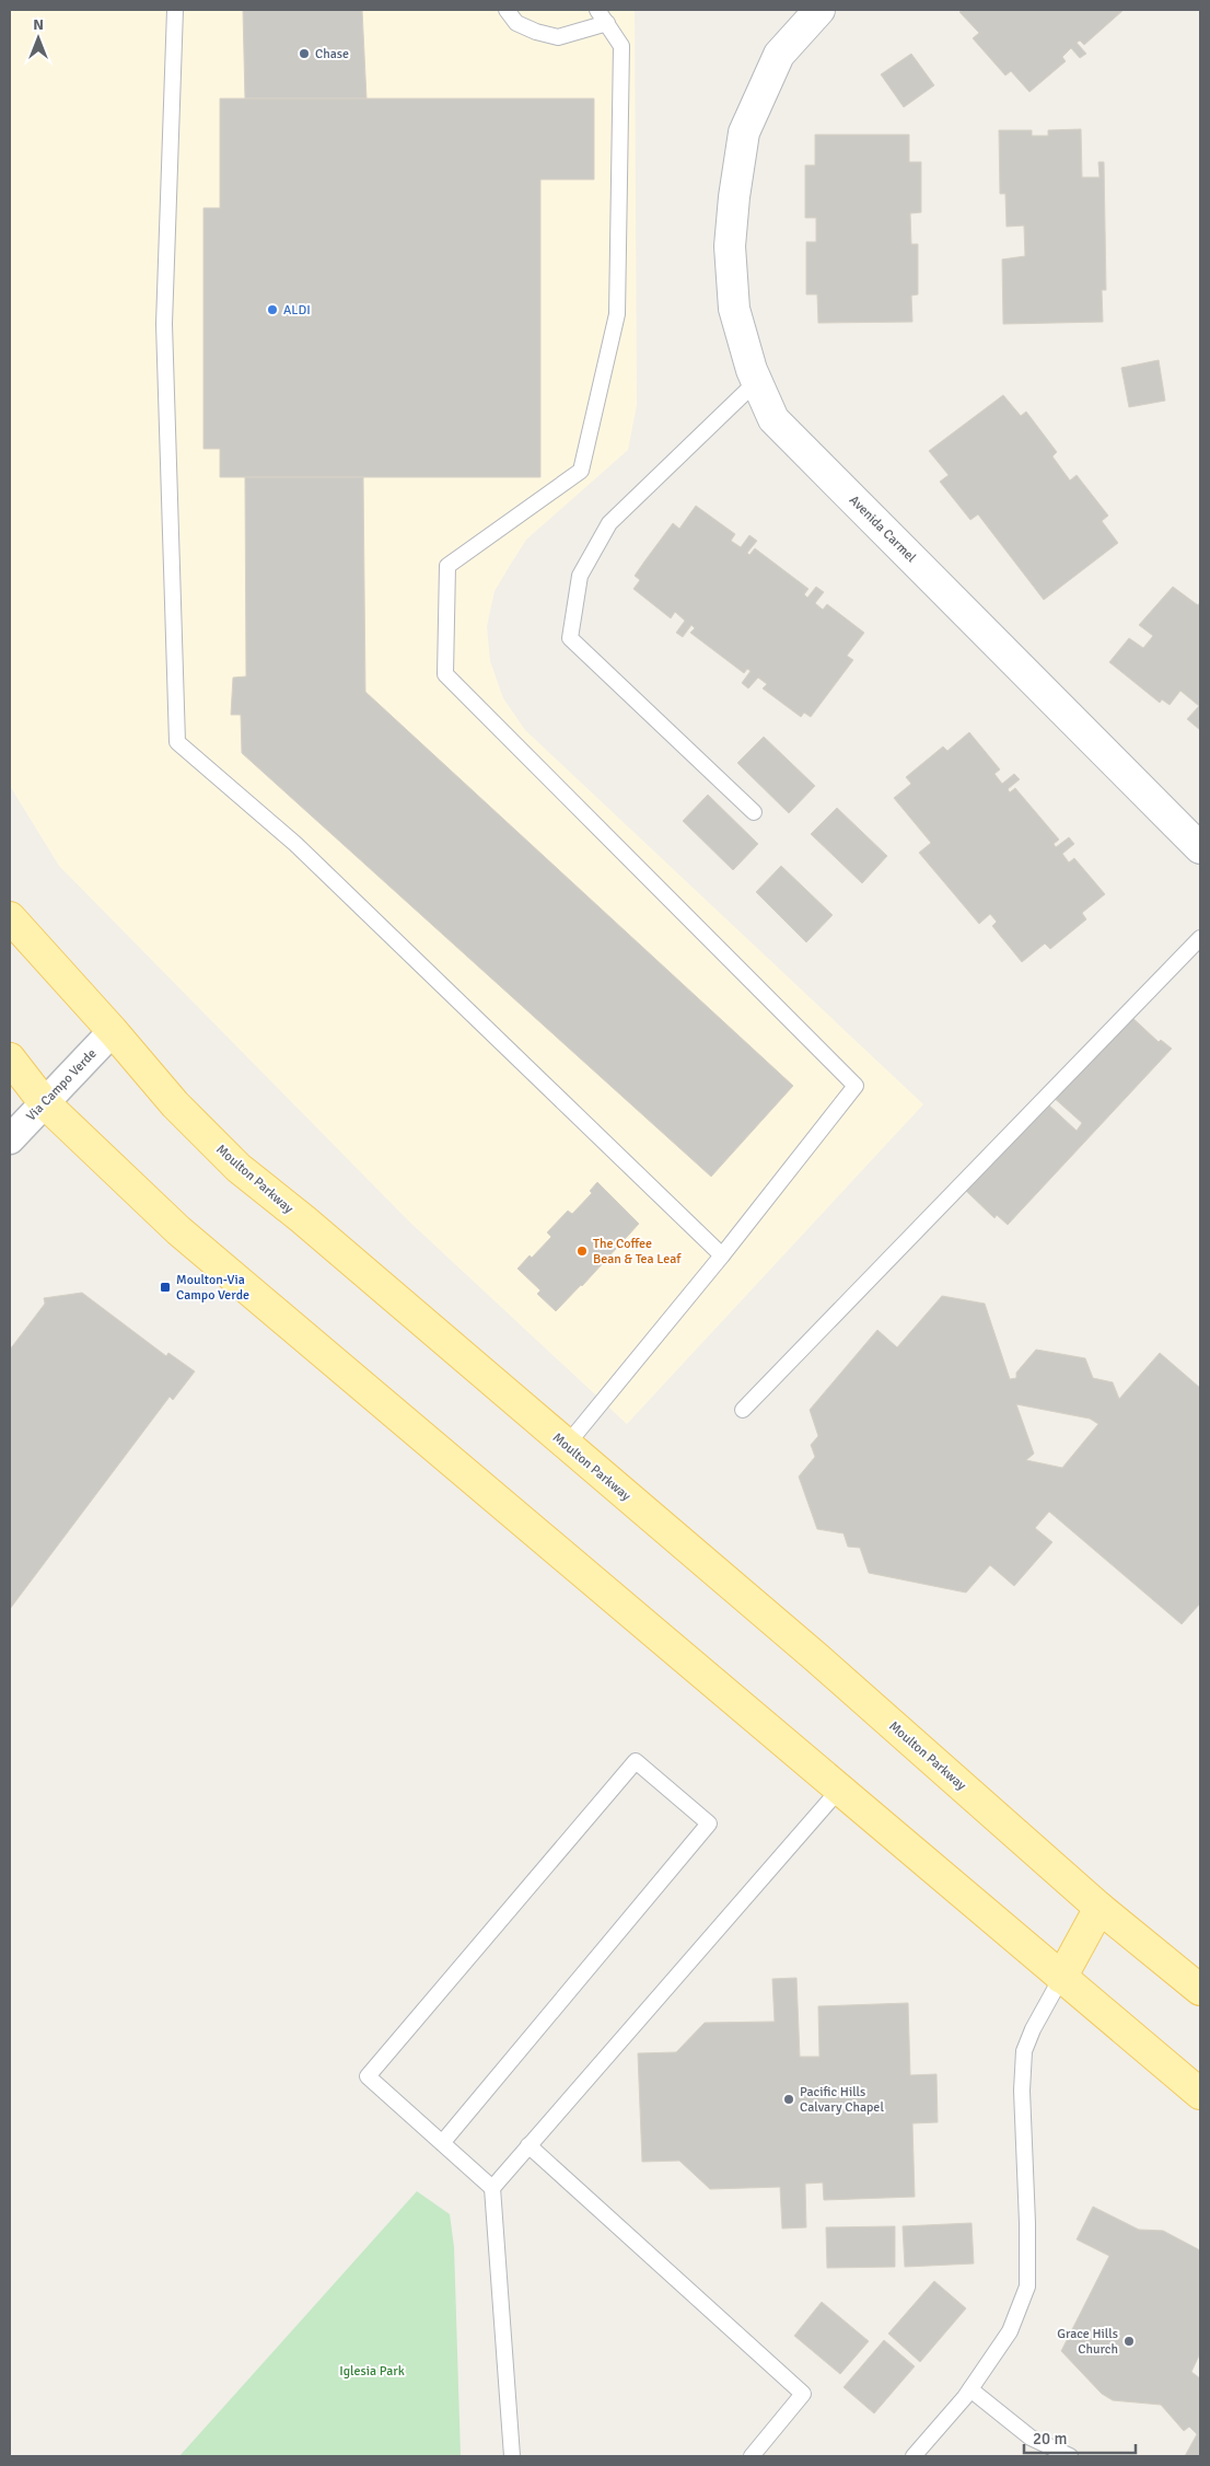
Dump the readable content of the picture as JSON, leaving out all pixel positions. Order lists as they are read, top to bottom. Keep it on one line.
{"streets":{"main road":["Moulton Parkway"],"street":["Avenida Carmel","Via Campo Verde"]},"crossings":[["Via Campo Verde","Moulton Parkway"]],"parks":["Iglesia Park"],"places":{"other":["Chase","ALDI","The Coffee Bean & Tea Leaf","Pacific Hills Calvary Chapel","Grace Hills Church"],"transit":["Moulton-Via Campo Verde"]},"scale_bar":"20 m","north":"top"}
